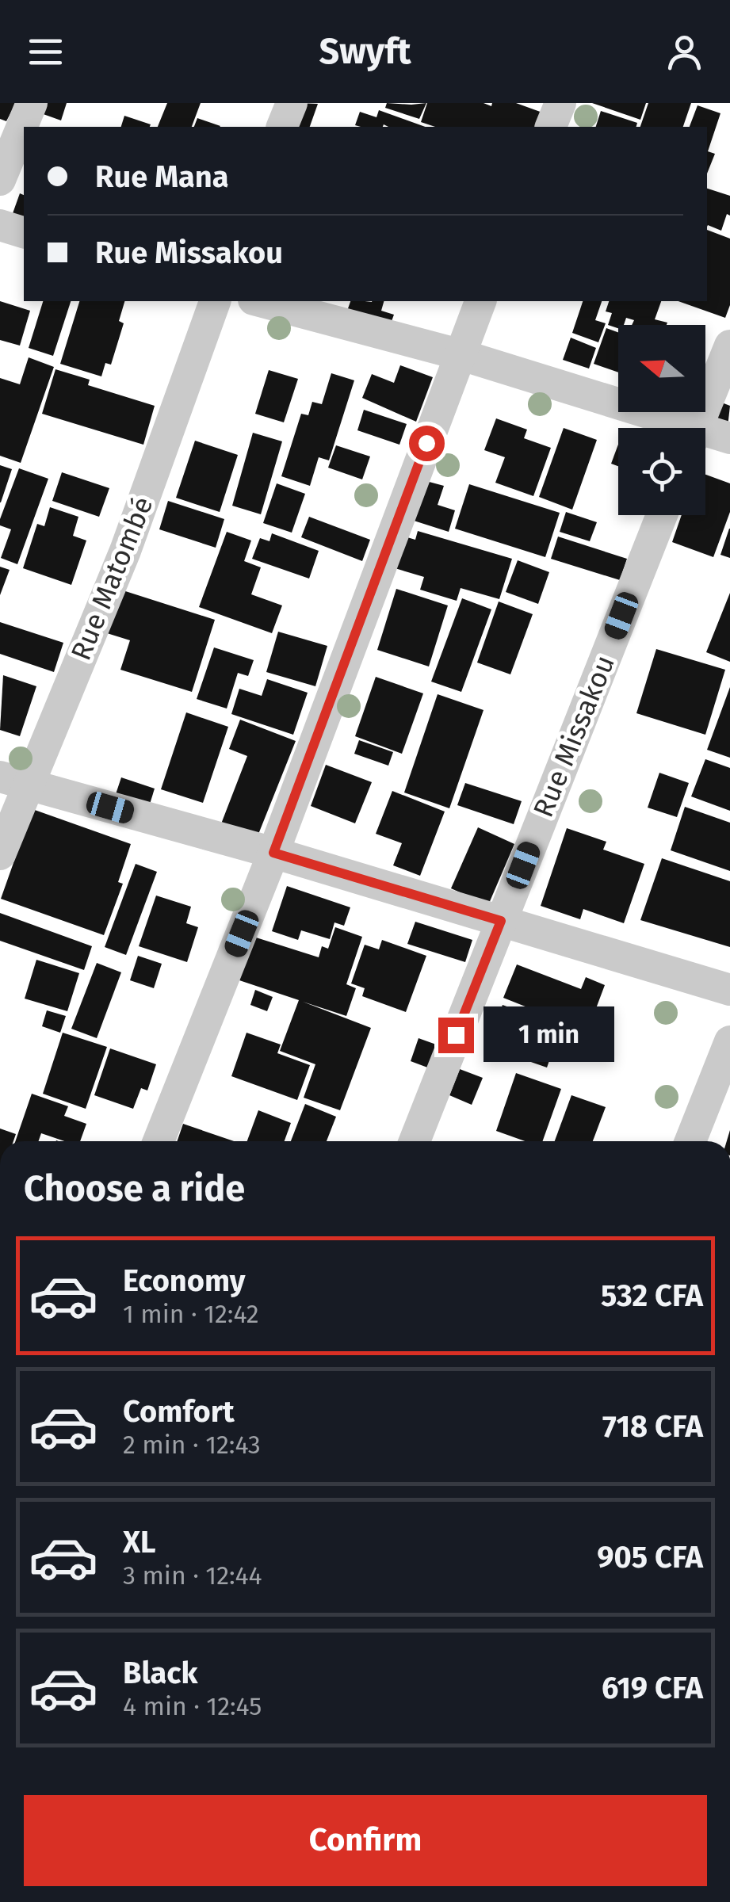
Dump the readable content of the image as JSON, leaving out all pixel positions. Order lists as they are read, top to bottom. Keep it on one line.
{"streets":{"street":["Rue Matombé","Rue Missakou"]},"north":"left","page":{"header":"Swyft","banner":["Rue Mana","Rue Missakou"],"bubble":"1 min","heading":"Choose a ride","list":[{"name":"Economy","note":"1 min · 12:42","value":"532 CFA"},{"name":"Comfort","note":"2 min · 12:43","value":"718 CFA"},{"name":"XL","note":"3 min · 12:44","value":"905 CFA"},{"name":"Black","note":"4 min · 12:45","value":"619 CFA"}],"buttons":"Confirm"}}
